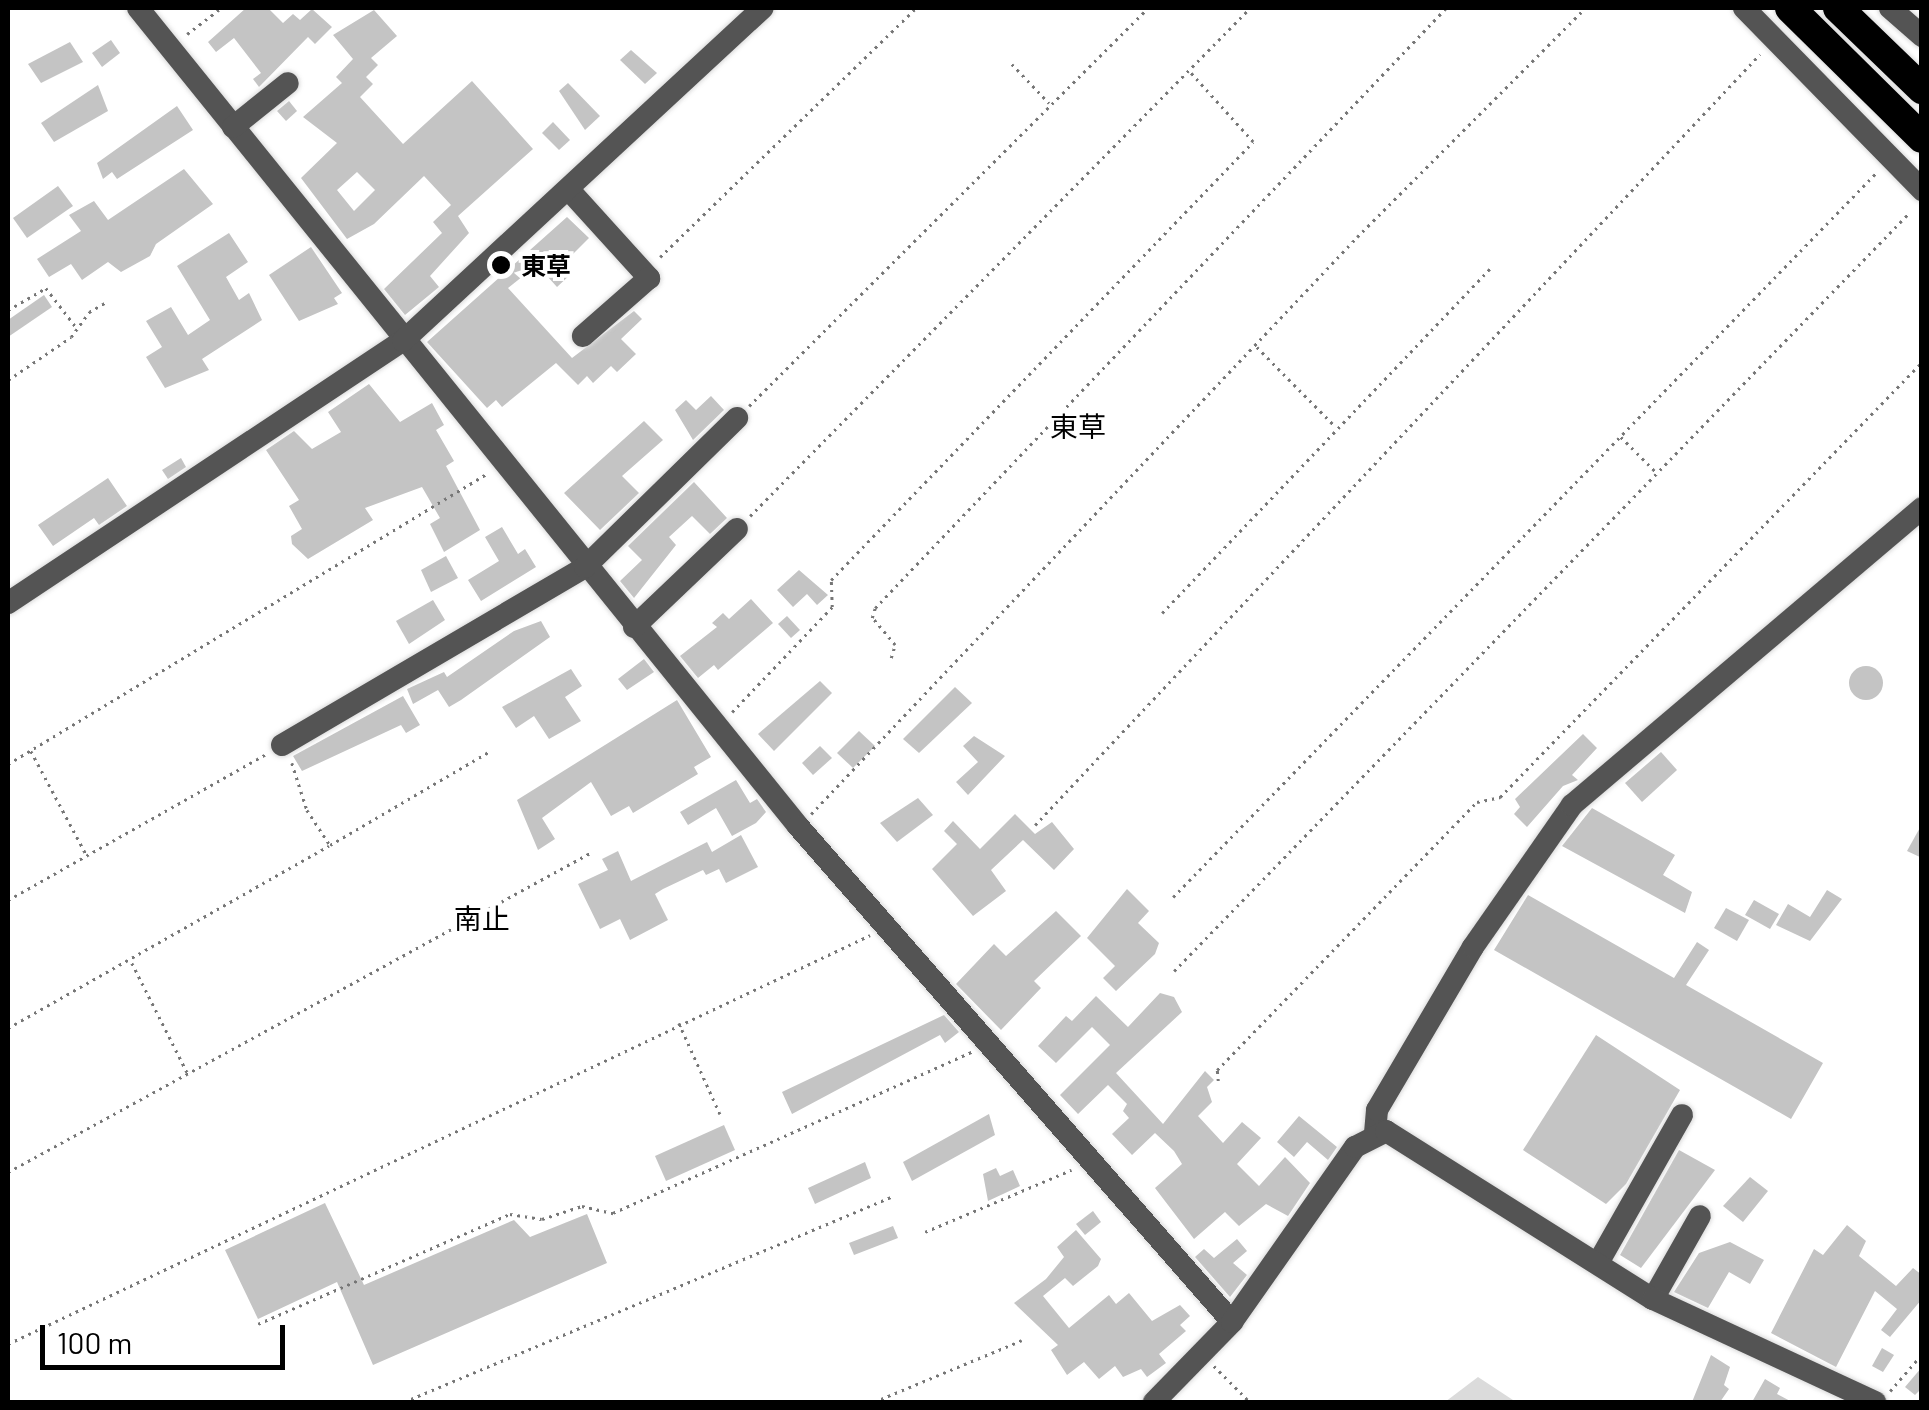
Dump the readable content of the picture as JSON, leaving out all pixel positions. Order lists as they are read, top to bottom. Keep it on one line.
{"districts":["東草","南止"],"places":["東草"],"scale_bar":"100 m"}
